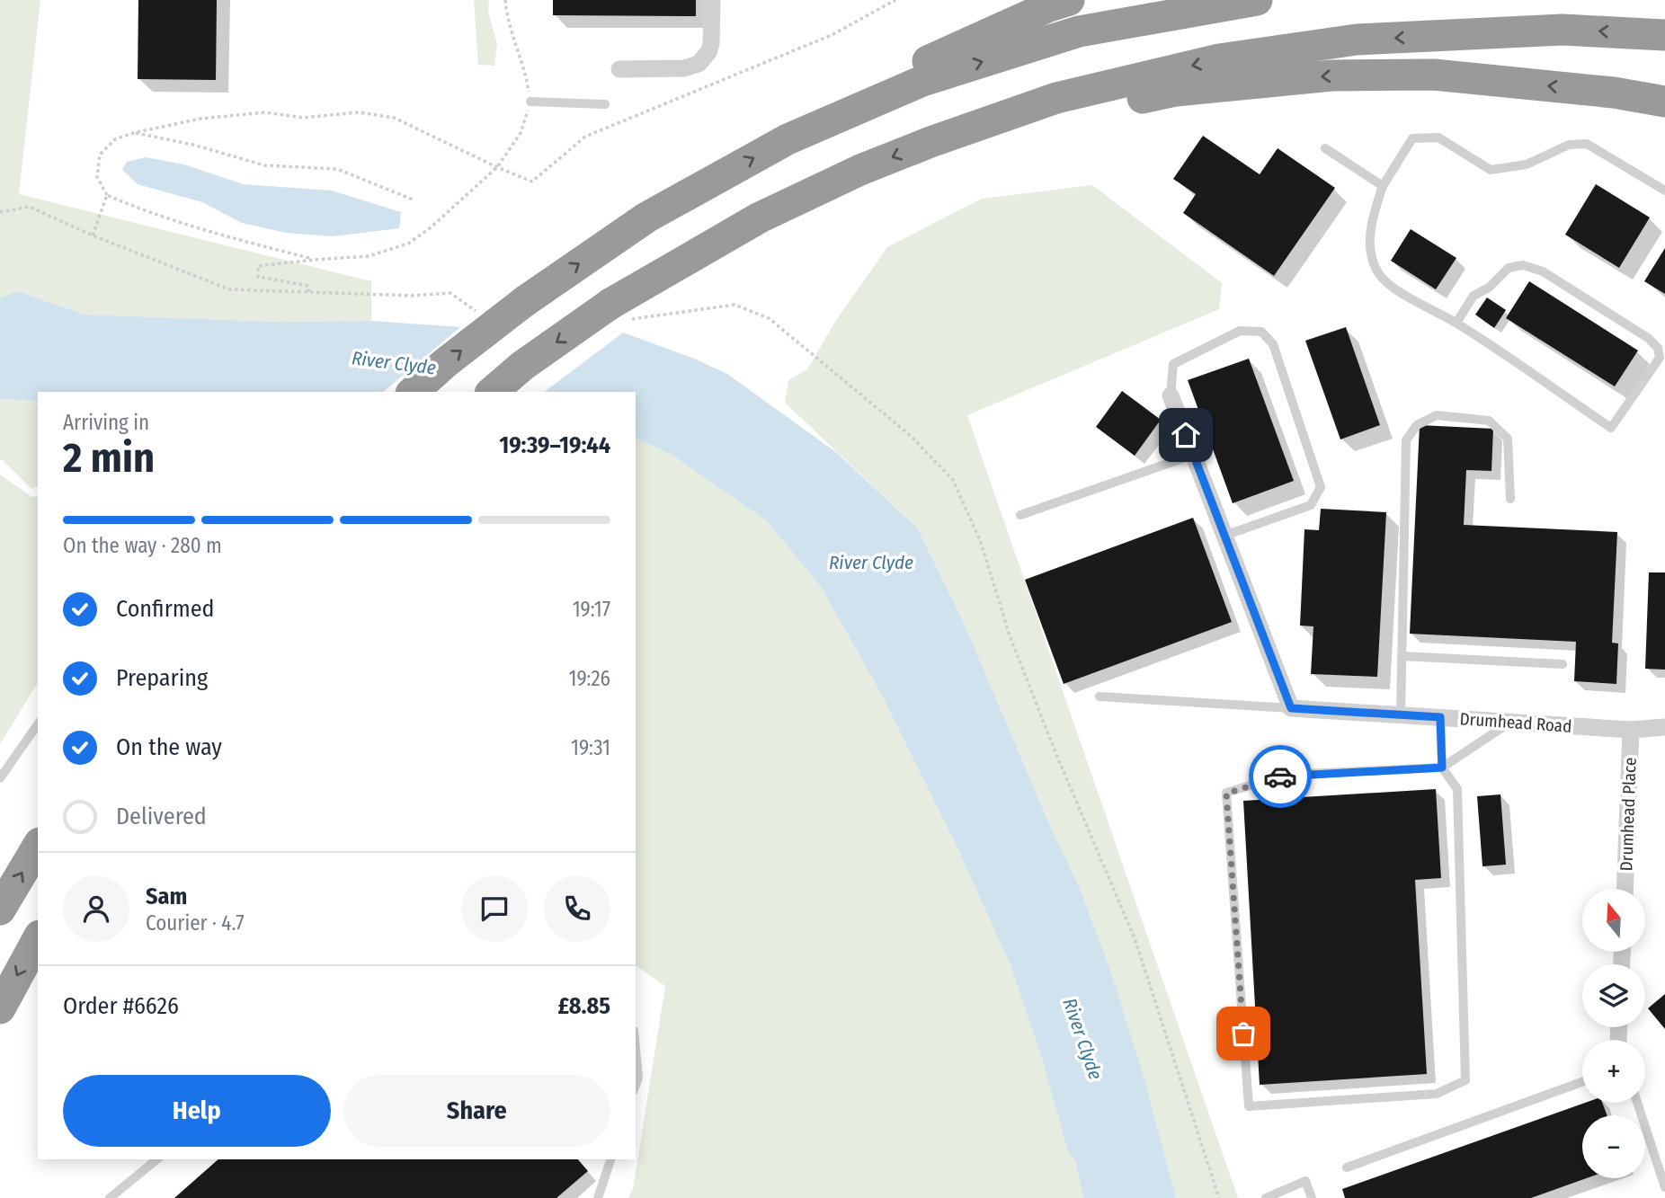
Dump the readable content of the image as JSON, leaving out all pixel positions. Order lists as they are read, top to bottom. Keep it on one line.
{"streets":{"street":["Drumhead Road","Drumhead Place"]},"crossings":[["Drumhead Road","Drumhead Place"]],"water":["River Clyde"],"north":"top","page":{"heading":["2 min","Arriving in","19:39–19:44"],"panel":["Sam","Courier · 4.7","Order #6626","£8.85"],"bar":"On the way · 280 m","list":[["Confirmed","19:17"],["Preparing","19:26"],["On the way","19:31"],"Delivered"],"map_buttons":["+","−"],"buttons":["Help","Share"]}}
